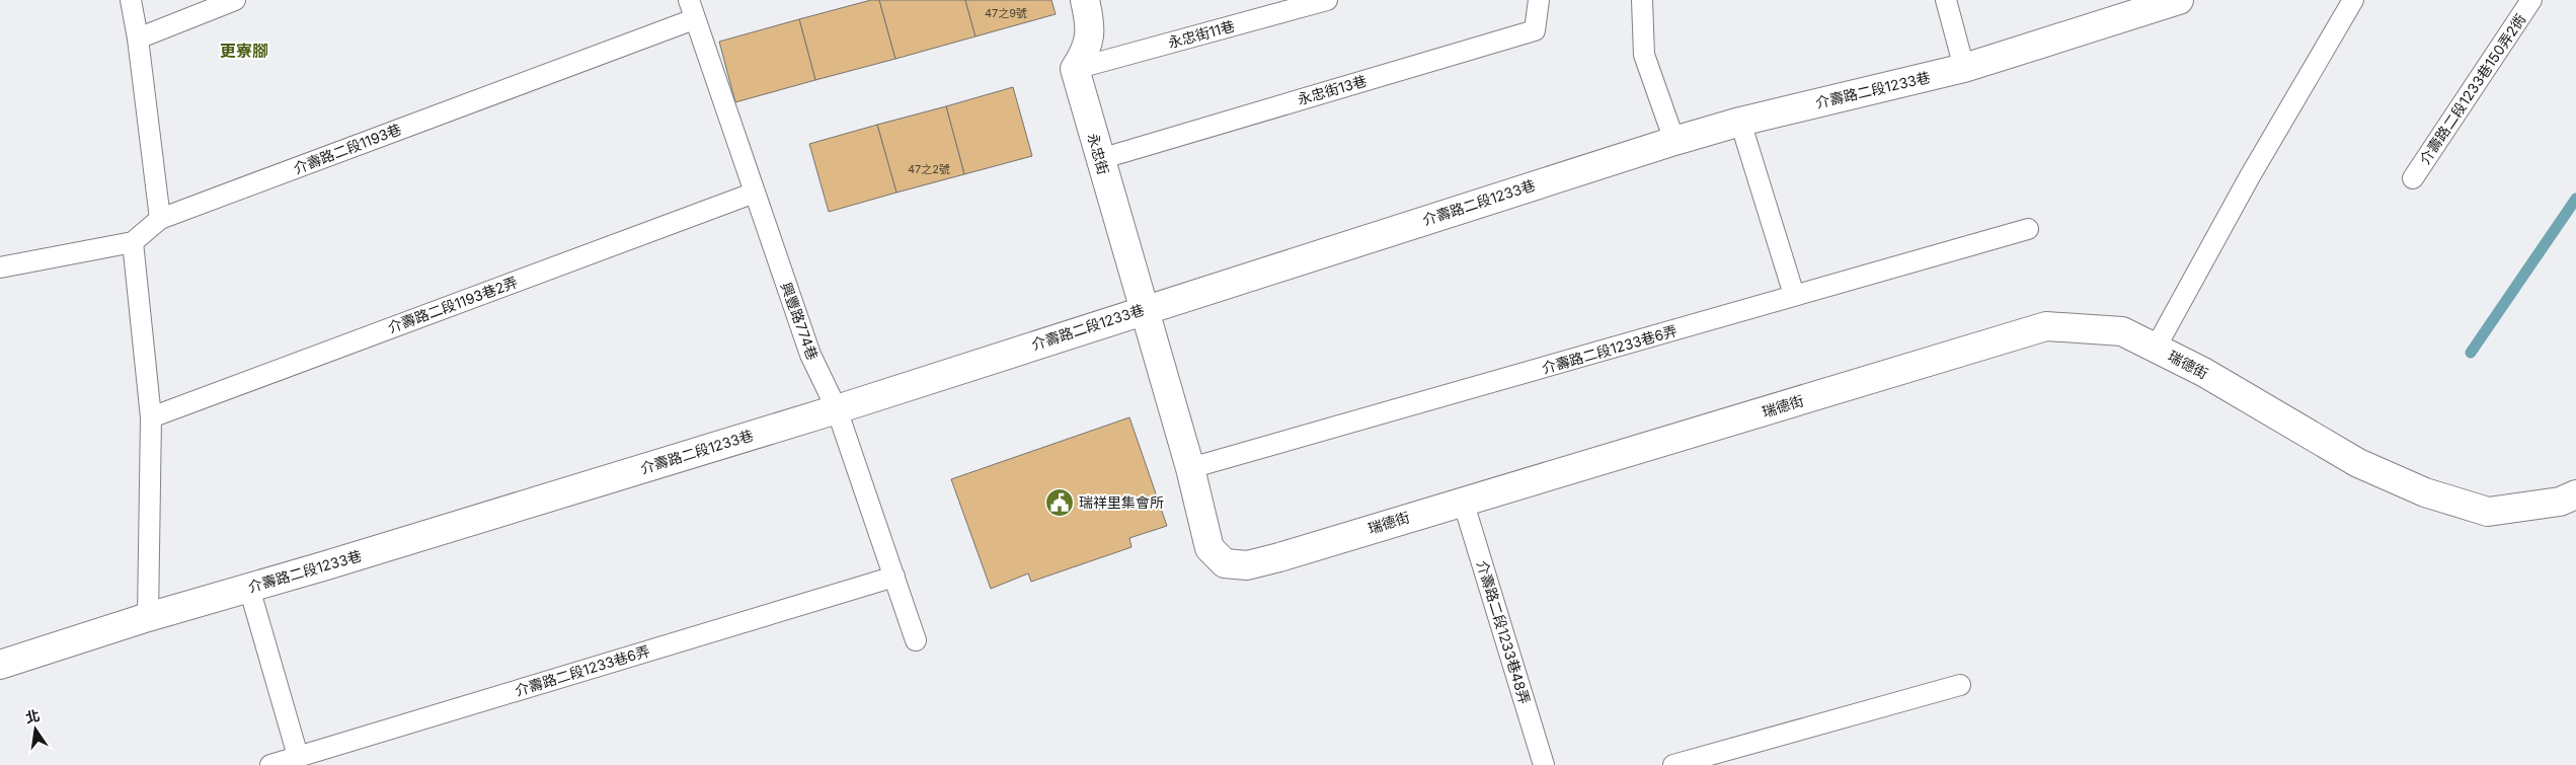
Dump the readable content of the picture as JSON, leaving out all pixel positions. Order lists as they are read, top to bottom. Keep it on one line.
{"streets":{"street":["介壽路二段1233巷","永忠街","瑞德街"],"lane":["永忠街11巷","介壽路二段1233巷150弄2衖","永忠街13巷","介壽路二段1193巷","介壽路二段1193巷2弄","興豐路774巷","介壽路二段1233巷6弄","介壽路二段1233巷48弄"]},"crossings":[["永忠街11巷","永忠街"],["永忠街13巷","永忠街"],["介壽路二段1233巷","永忠街"],["介壽路二段1233巷","興豐路774巷"],["介壽路二段1233巷","瑞德街"],["介壽路二段1193巷","興豐路774巷"],["永忠街","瑞德街"],["介壽路二段1193巷2弄","興豐路774巷"],["興豐路774巷","介壽路二段1233巷6弄"],["介壽路二段1233巷6弄","瑞德街"],["瑞德街","介壽路二段1233巷48弄"]],"districts":["更寮腳"],"places":{"public building":["瑞祥里集會所"]},"house_numbers":["47之9號","47之2號"],"north":"top"}
